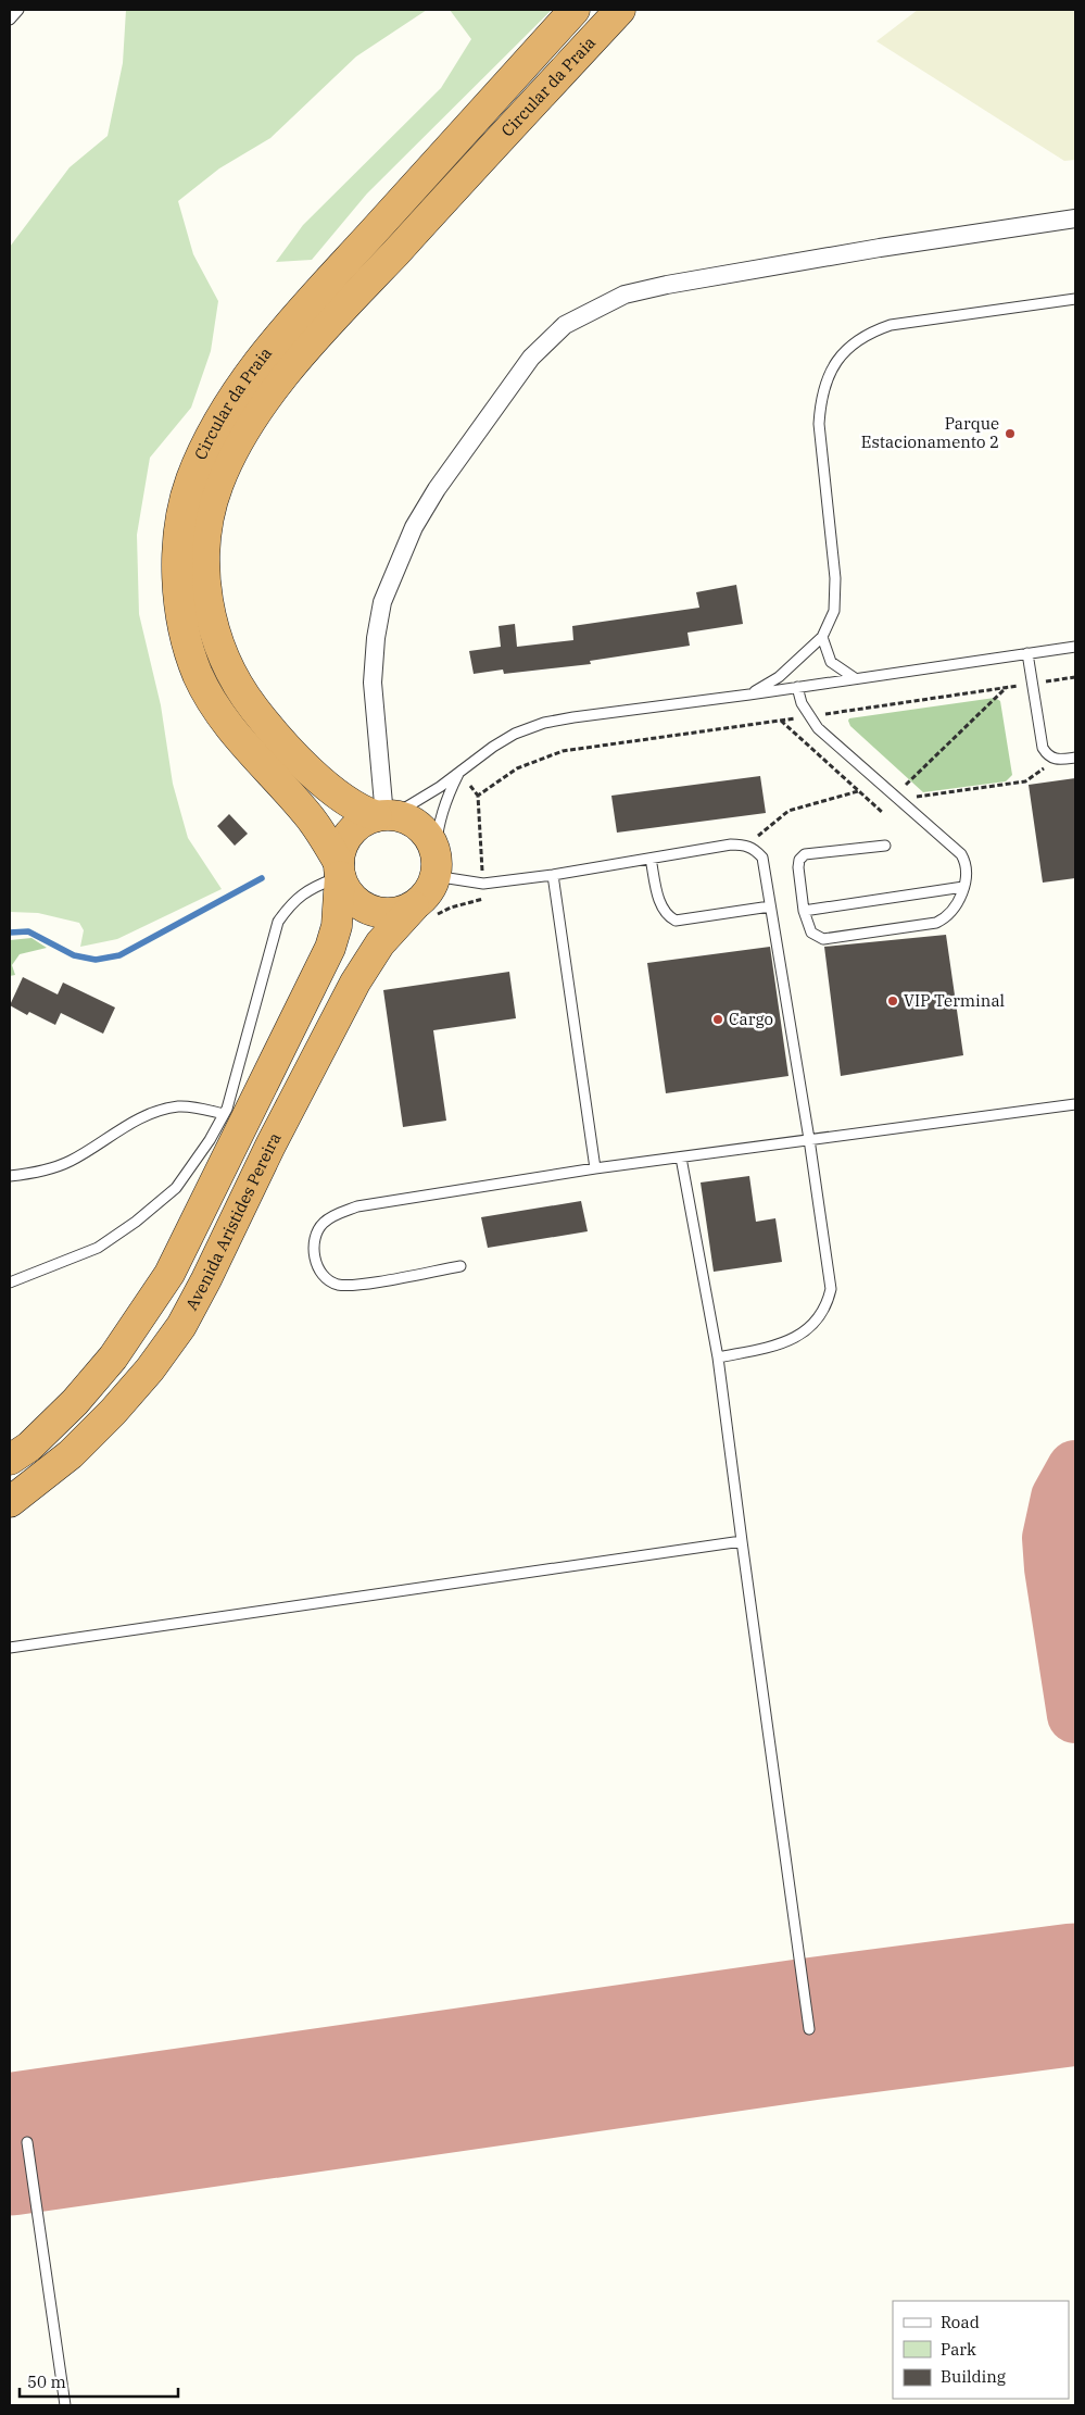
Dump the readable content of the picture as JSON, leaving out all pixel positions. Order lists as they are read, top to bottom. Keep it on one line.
{"streets":{"highway":["Circular da Praia","Avenida Aristides Pereira"]},"crossings":[["Circular da Praia","Avenida Aristides Pereira"]],"places":["Parque Estacionamento 2","VIP Terminal","Cargo"],"legend":["Road","Park","Building"],"scale_bar":"50 m"}
